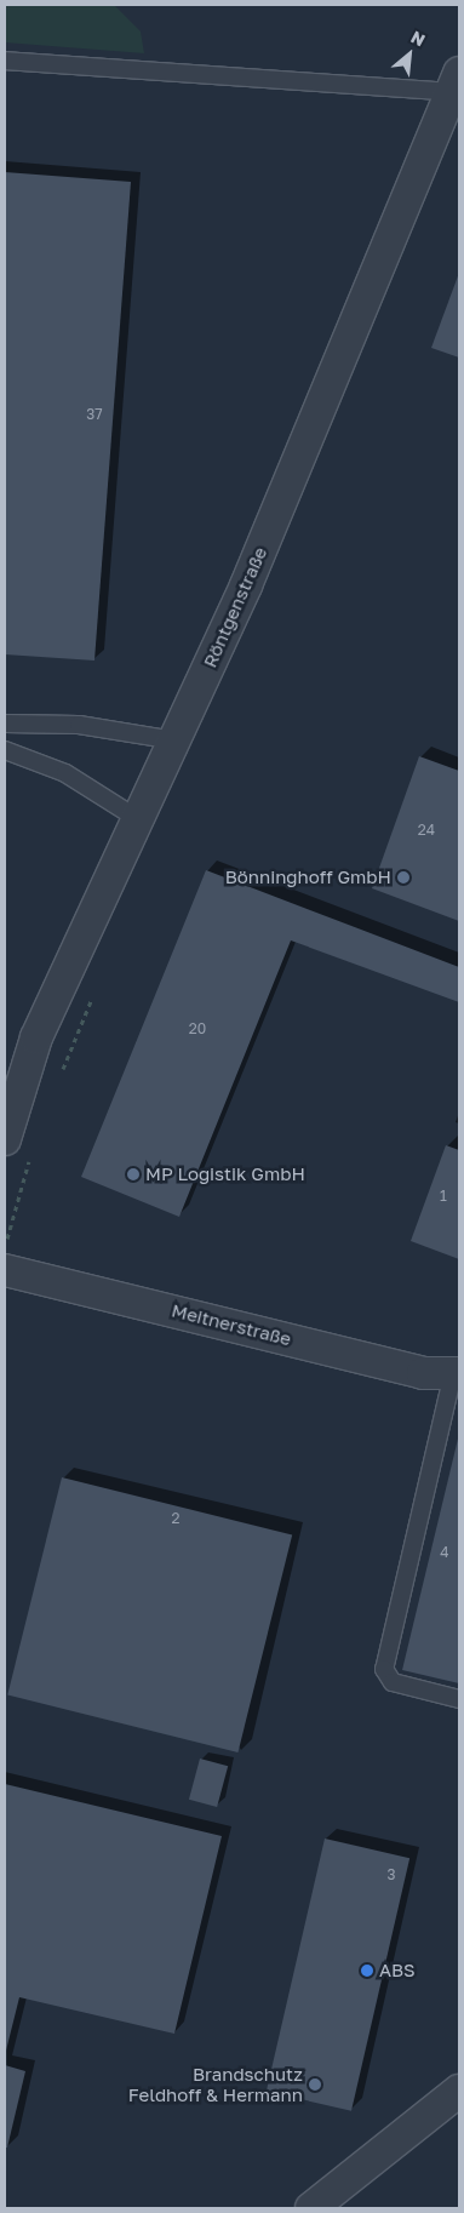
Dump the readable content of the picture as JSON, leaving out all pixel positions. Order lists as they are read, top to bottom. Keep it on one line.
{"streets":{"street":["Röntgenstraße","Meitnerstraße"]},"places":["Bönninghoff GmbH","MP Logistik GmbH","ABS","Brandschutz Feldhoff & Hermann"],"house_numbers":["37","24","20","1","2","4","3"],"north":"top right"}
